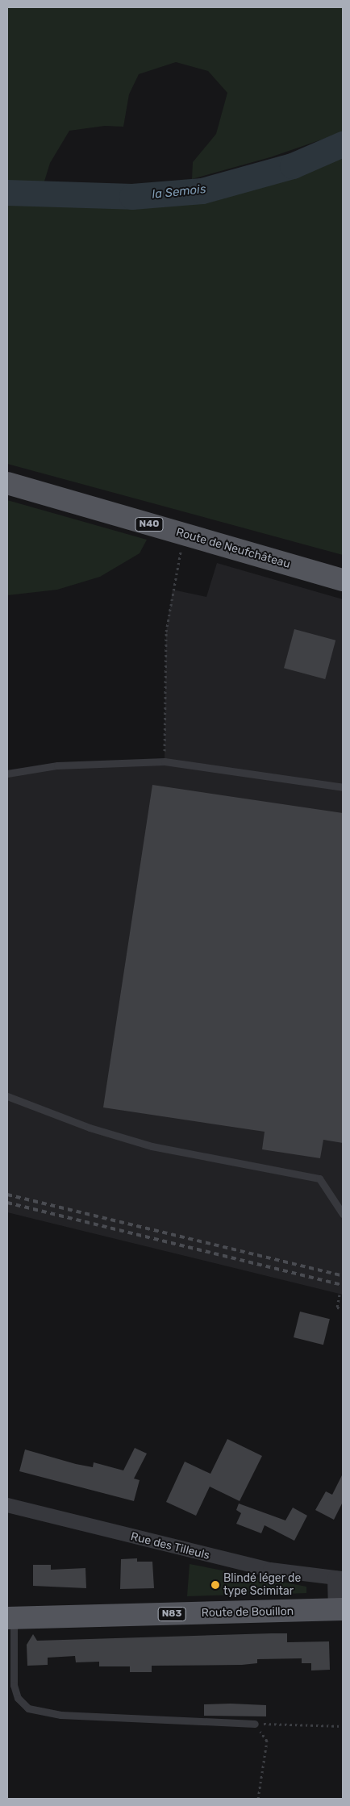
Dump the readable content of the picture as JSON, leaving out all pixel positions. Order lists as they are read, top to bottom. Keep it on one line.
{"streets":{"main road":["N40","Route de Neufchâteau","Route de Bouillon","N83"],"street":["Rue des Tilleuls"]},"crossings":[["Rue des Tilleuls","Route de Bouillon"]],"water":["la Semois"],"places":["Blindé léger de type Scimitar"]}
